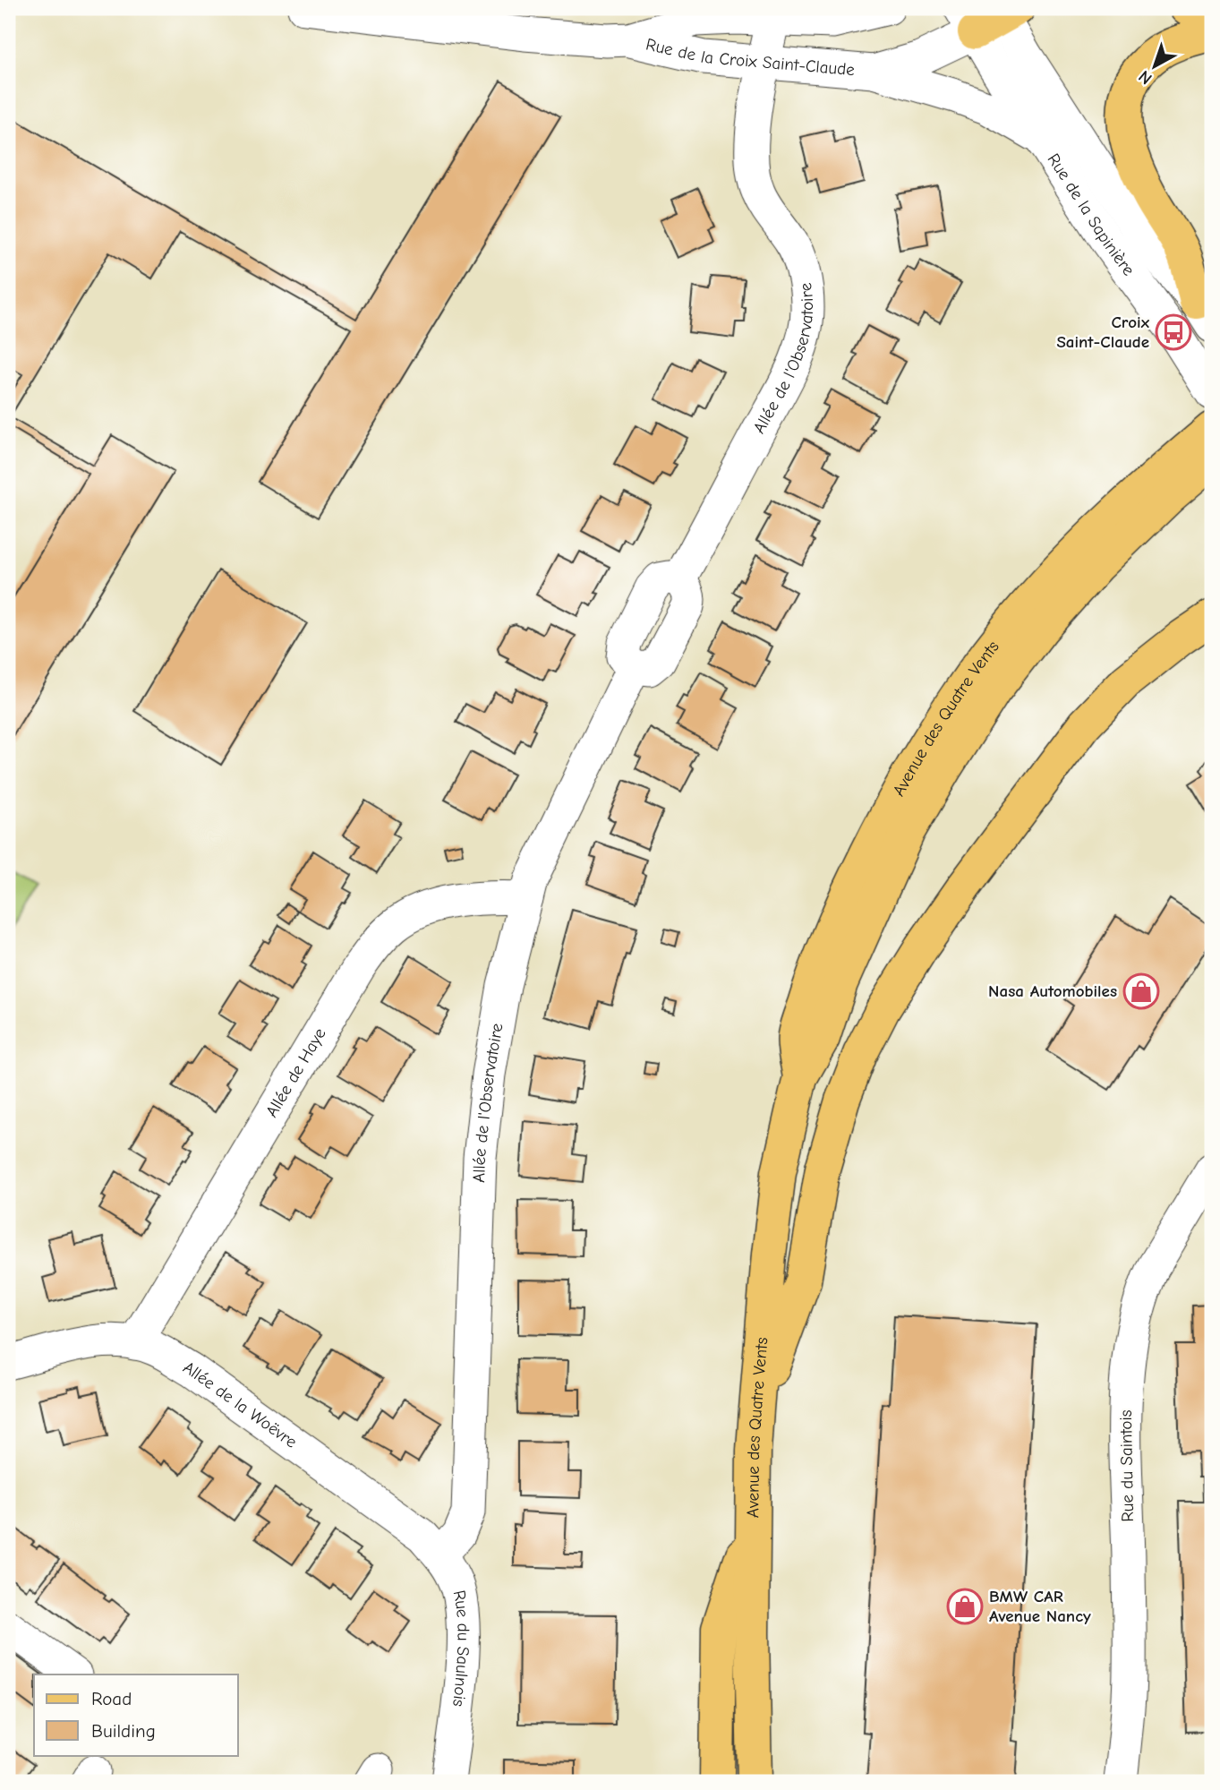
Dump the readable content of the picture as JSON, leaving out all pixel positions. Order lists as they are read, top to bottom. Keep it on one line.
{"streets":{"main road":["Avenue des Quatre Vents"],"street":["Rue de la Croix Saint-Claude","Rue de la Sapinière","Allée de l'Observatoire","Allée de Haye","Allée de la Woëvre","Rue du Saintois","Rue du Saulnois"]},"crossings":[["Rue de la Croix Saint-Claude","Rue de la Sapinière"],["Rue de la Croix Saint-Claude","Allée de l'Observatoire"],["Allée de l'Observatoire","Allée de Haye"],["Allée de l'Observatoire","Allée de la Woëvre"],["Allée de l'Observatoire","Rue du Saulnois"],["Allée de Haye","Allée de la Woëvre"],["Allée de la Woëvre","Rue du Saulnois"]],"places":{"bus stop":["Croix Saint-Claude"],"shop":["Nasa Automobiles","BMW CAR Avenue Nancy"]},"legend":["Road","Building"],"north":"bottom left"}
